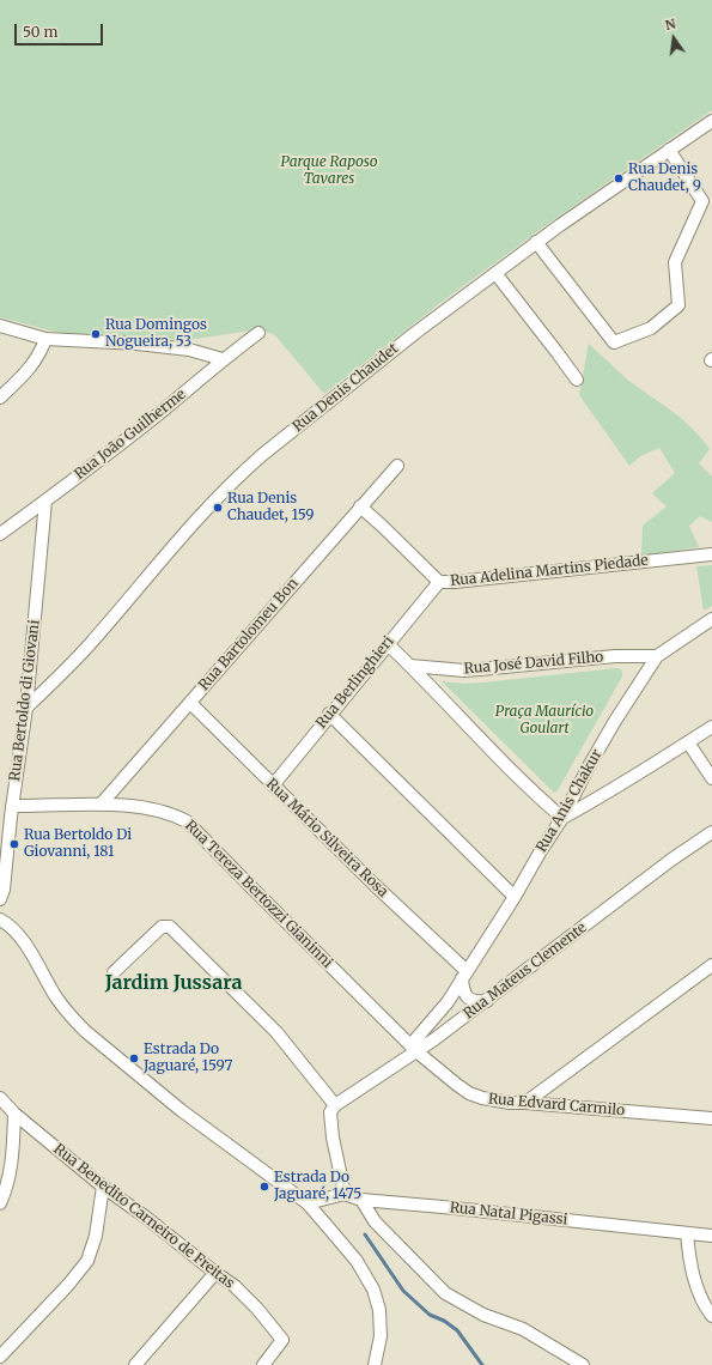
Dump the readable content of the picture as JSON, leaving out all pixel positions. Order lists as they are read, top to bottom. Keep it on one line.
{"streets":{"street":["Rua Denis Chaudet","Rua João Guilherme","Rua Adelina Martins Piedade","Rua Bartolomeu Bon","Rua José David Filho","Rua Berlinghieri","Rua Bertoldo di Giovani","Rua Anis Chakur","Rua Mário Silveira Rosa","Rua Tereza Bertozzi Gianinni","Rua Mateus Clemente","Rua Edvard Carmilo","Rua Natal Pigassi","Rua Benedito Carneiro de Freitas"]},"crossings":[["Rua Denis Chaudet","Rua Bertoldo di Giovani"],["Rua João Guilherme","Rua Bertoldo di Giovani"],["Rua Adelina Martins Piedade","Rua Bartolomeu Bon"],["Rua Adelina Martins Piedade","Rua Berlinghieri"],["Rua Bartolomeu Bon","Rua Mário Silveira Rosa"],["Rua Bartolomeu Bon","Rua Tereza Bertozzi Gianinni"],["Rua José David Filho","Rua Anis Chakur"],["Rua Berlinghieri","Rua Mário Silveira Rosa"],["Rua Bertoldo di Giovani","Rua Tereza Bertozzi Gianinni"],["Rua Anis Chakur","Rua Mário Silveira Rosa"],["Rua Anis Chakur","Rua Tereza Bertozzi Gianinni"],["Rua Anis Chakur","Rua Mateus Clemente"],["Rua Anis Chakur","Rua Edvard Carmilo"],["Rua Tereza Bertozzi Gianinni","Rua Mateus Clemente"],["Rua Tereza Bertozzi Gianinni","Rua Edvard Carmilo"],["Rua Mateus Clemente","Rua Edvard Carmilo"]],"districts":["Jardim Jussara"],"parks":["Parque Raposo Tavares","Praça Maurício Goulart"],"places":["Rua Denis Chaudet, 9","Rua Domingos Nogueira, 53","Rua Denis Chaudet, 159","Rua Bertoldo Di Giovanni, 181","Estrada Do Jaguaré, 1597","Estrada Do Jaguaré, 1475"],"scale_bar":"50 m","north":"top"}
